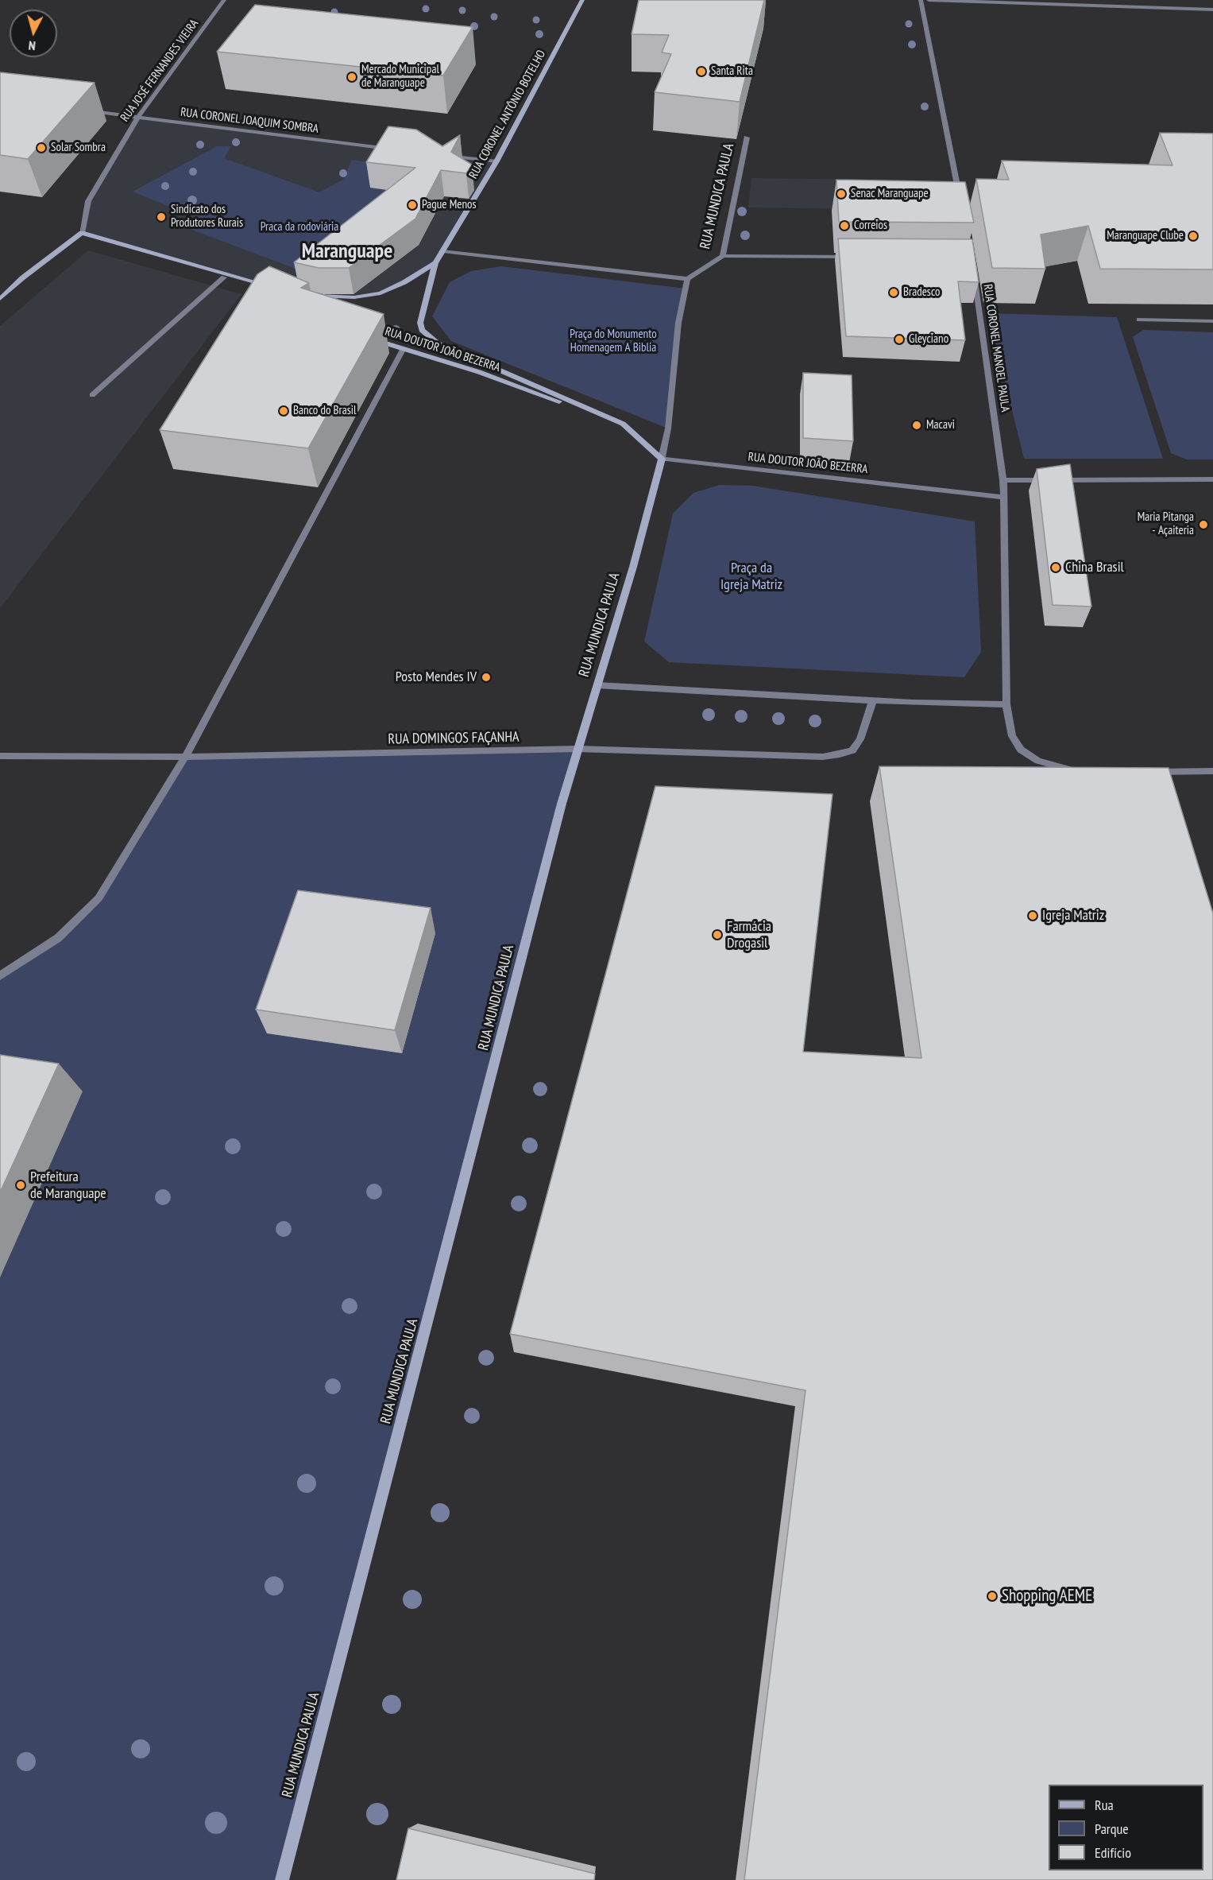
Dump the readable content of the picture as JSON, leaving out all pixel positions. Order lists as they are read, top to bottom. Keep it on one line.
{"streets":{"street":["RUA JOSÉ FERNANDES VIEIRA","RUA CORONEL ANTÔNIO BOTELHO","RUA CORONEL JOAQUIM SOMBRA","RUA MUNDICA PAULA","RUA CORONEL MANOEL PAULA","RUA DOUTOR JOÃO BEZERRA","RUA DOMINGOS FAÇANHA"]},"crossings":[["RUA JOSÉ FERNANDES VIEIRA","RUA CORONEL JOAQUIM SOMBRA"],["RUA CORONEL ANTÔNIO BOTELHO","RUA DOUTOR JOÃO BEZERRA"],["RUA MUNDICA PAULA","RUA DOUTOR JOÃO BEZERRA"],["RUA MUNDICA PAULA","RUA DOMINGOS FAÇANHA"],["RUA CORONEL MANOEL PAULA","RUA DOUTOR JOÃO BEZERRA"]],"districts":["Maranguape"],"parks":["Praca da rodoviária","Praça do Monumento Homenagem A Biblia","Praça da Igreja Matriz"],"places":["Santa Rita","Mercado Municipal de Maranguape","Solar Sombra","Senac Maranguape","Pague Menos","Sindicato dos Produtores Rurais","Correios","Maranguape Clube","Bradesco","Gleyciano","Banco do Brasil","Macavi","Maria Pitanga - Açaiteria","China Brasil","Posto Mendes IV","Igreja Matriz","Farmácia Drogasil","Prefeitura de Maranguape","Shopping AEME"],"legend":["Rua","Parque","Edifício"],"north":"bottom"}
